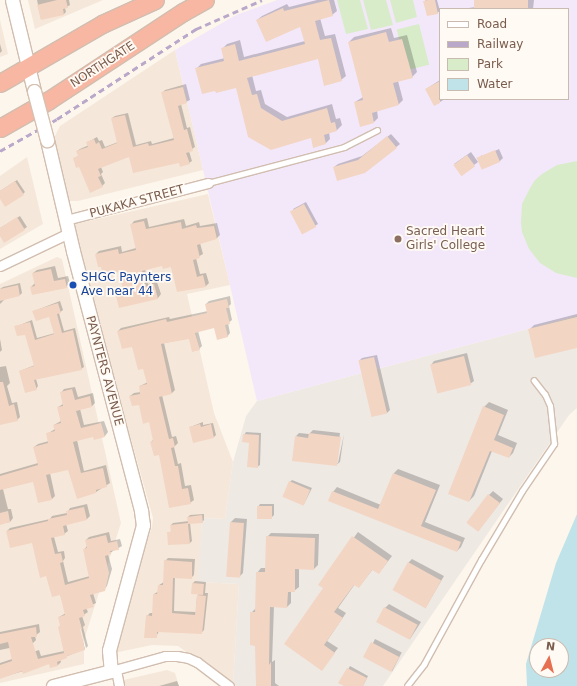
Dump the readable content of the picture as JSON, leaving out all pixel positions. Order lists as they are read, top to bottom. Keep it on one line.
{"streets":{"highway":["NORTHGATE"],"street":["PUKAKA STREET","PAYNTERS AVENUE"]},"crossings":[["PUKAKA STREET","PAYNTERS AVENUE"]],"places":["Sacred Heart Girls' College","SHGC Paynters Ave near 44"],"legend":["Road","Railway","Park","Water"],"north":"top"}
